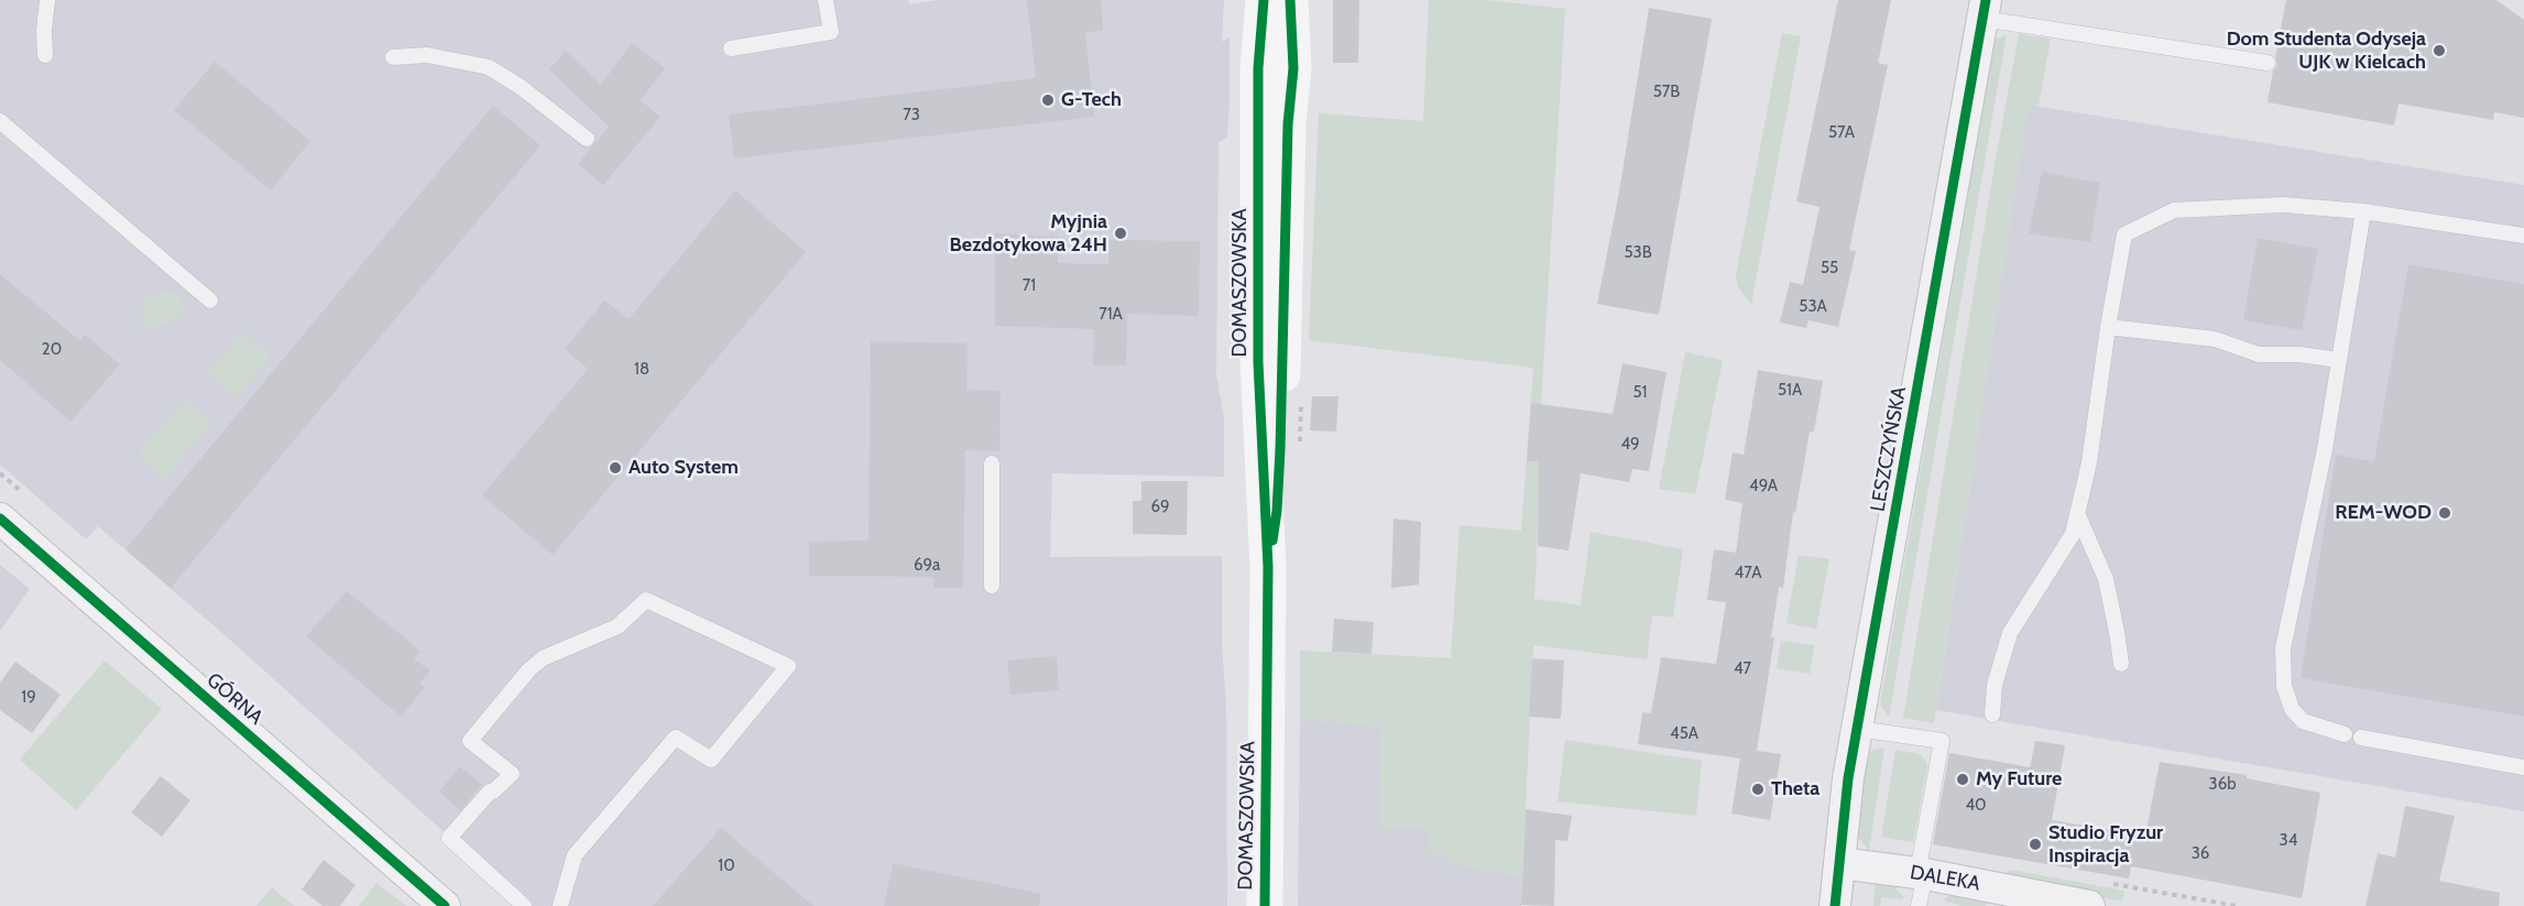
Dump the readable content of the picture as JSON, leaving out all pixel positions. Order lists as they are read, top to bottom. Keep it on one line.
{"streets":{"street":["DOMASZOWSKA","LESZCZYŃSKA","GÓRNA","DALEKA"]},"crossings":[["LESZCZYŃSKA","DALEKA"]],"places":["Dom Studenta Odyseja UJK w Kielcach","G-Tech","Myjnia Bezdotykowa 24H","Auto System","REM-WOD","My Future","Theta","Studio Fryzur Inspiracja"],"house_numbers":["57B","73","57A","53B","55","71","53A","71A","20","18","51A","51","49","49A","69","69a","47A","47","19","45A","36b","40","34","36","10"]}
